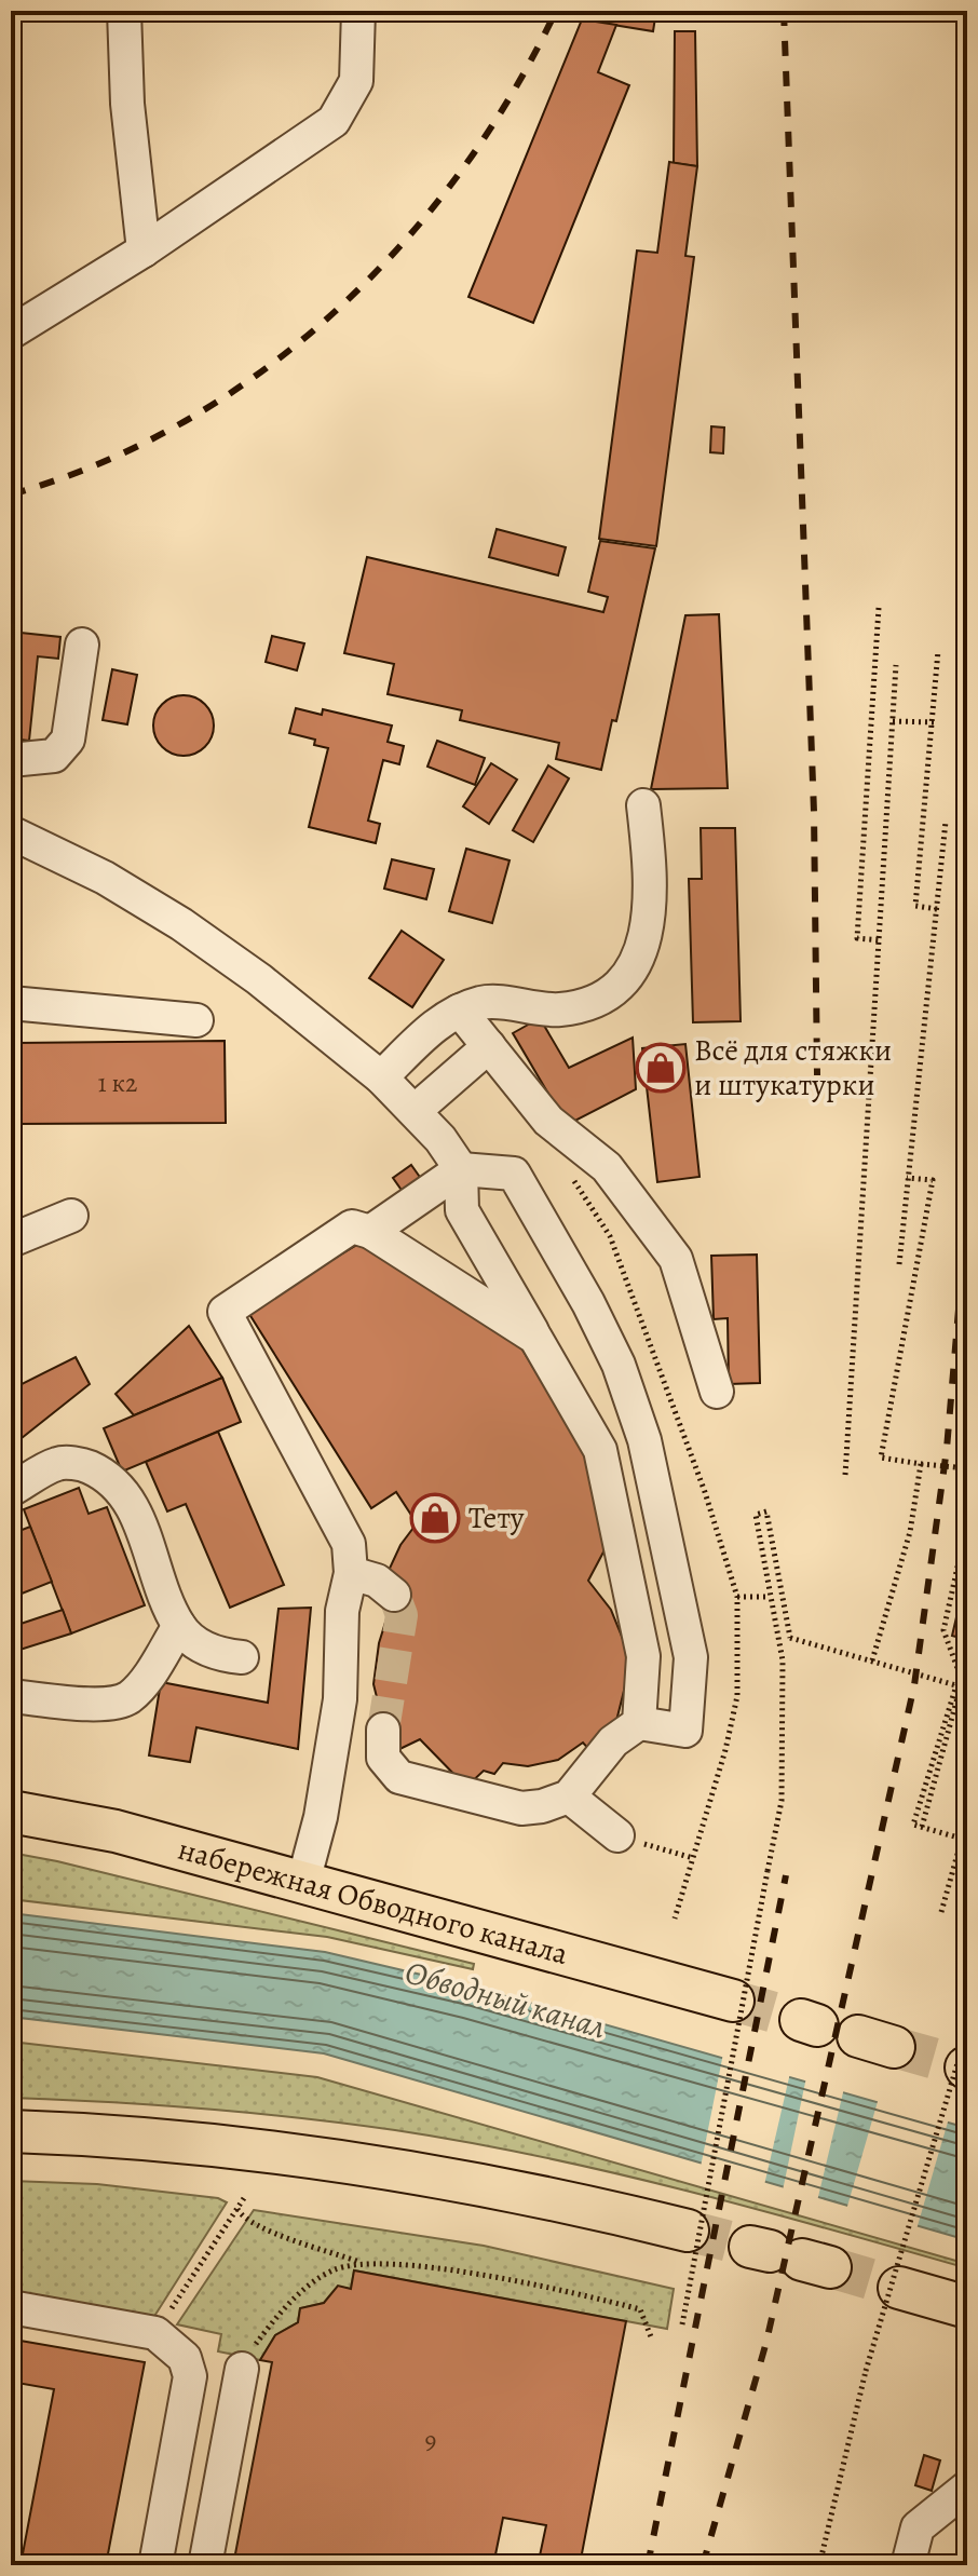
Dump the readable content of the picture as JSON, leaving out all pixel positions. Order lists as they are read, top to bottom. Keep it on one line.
{"streets":{"main road":["набережная Обводного канала"]},"water":["Обводный канал"],"places":{"shop":["Всё для стяжки и штукатурки","Тету"]},"house_numbers":["1 к2","9"]}
